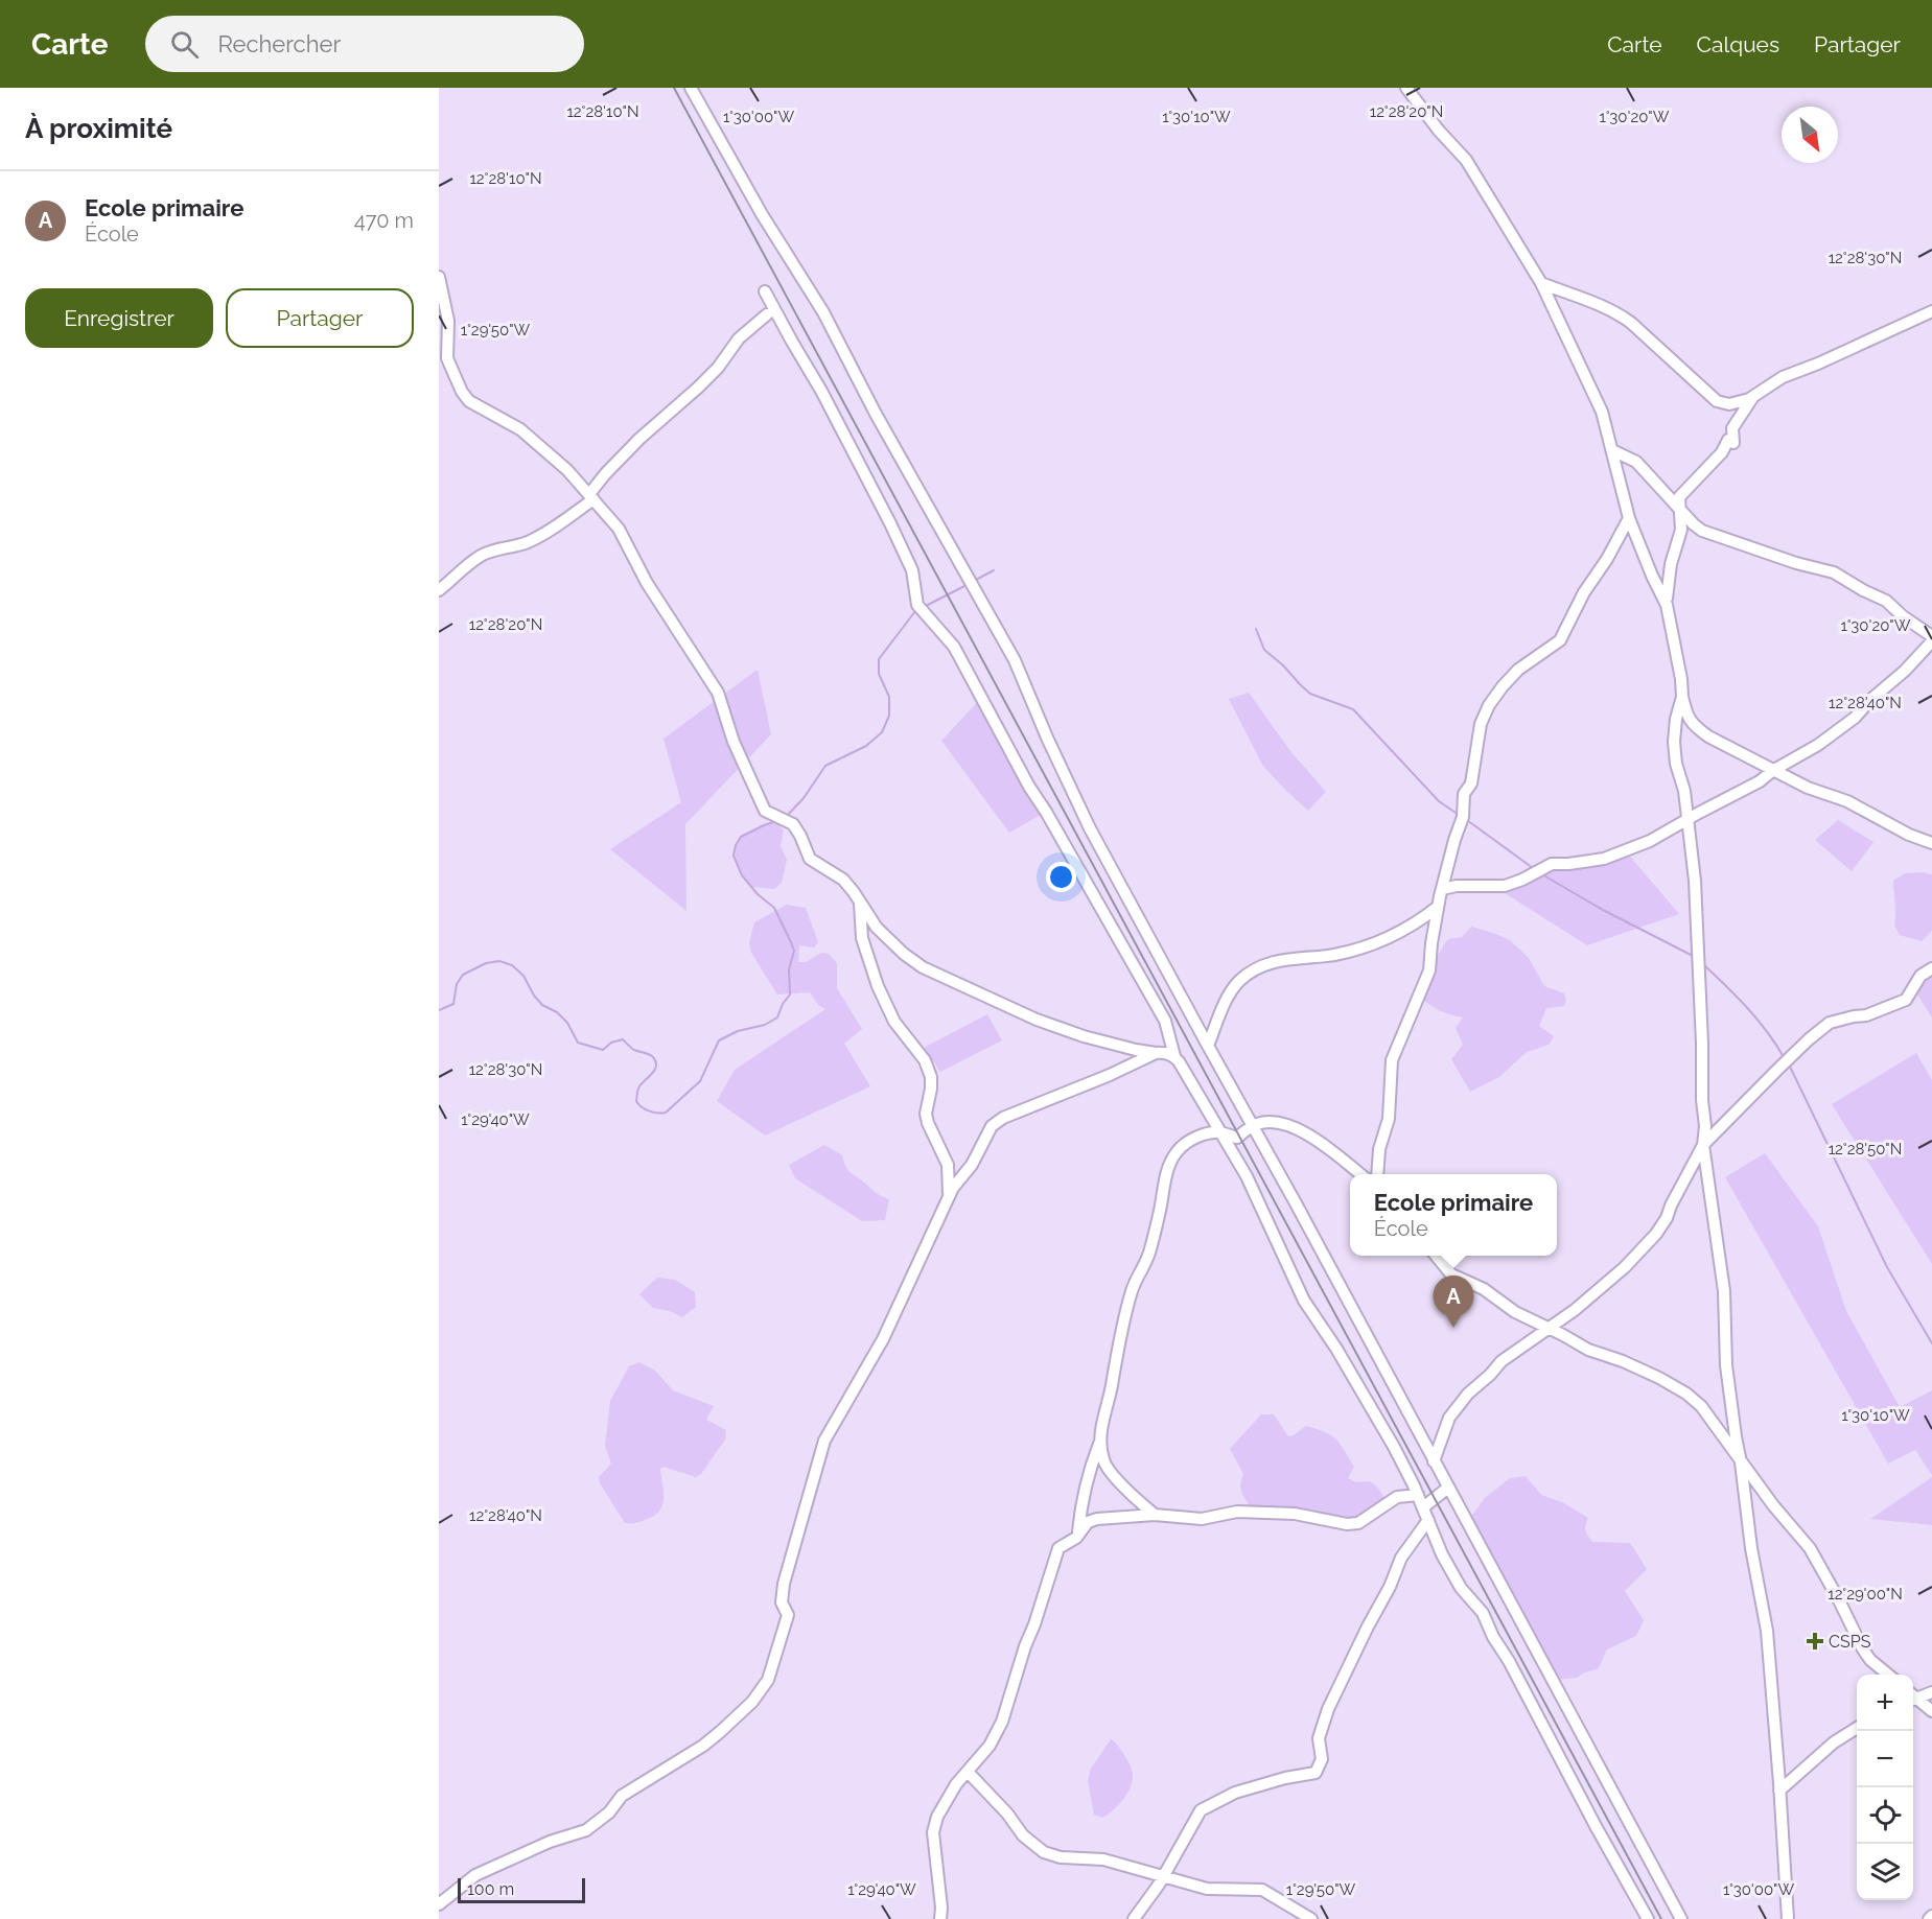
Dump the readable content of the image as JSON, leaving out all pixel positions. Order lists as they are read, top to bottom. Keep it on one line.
{"places":{"health":["CSPS"]},"scale_bar":"100 m","north":"bottom right","page":{"header":"Carte","search":"Rechercher","nav":["Carte","Calques","Partager"],"heading":"À proximité","list":[{"mark":"A","name":"Ecole primaire","note":"École","value":"470 m"}],"buttons":["Enregistrer","Partager"],"popup":["Ecole primaire","École"],"pins":"A","map_buttons":["+","−"],"scale":"100 m"},"coordinates":["12°28'20\"N","12°28'10\"N","1°30'00\"W","1°30'10\"W","1°30'20\"W","12°28'30\"N","1°29'50\"W","12°28'40\"N","1°29'40\"W","12°28'50\"N","12°29'00\"N"]}
